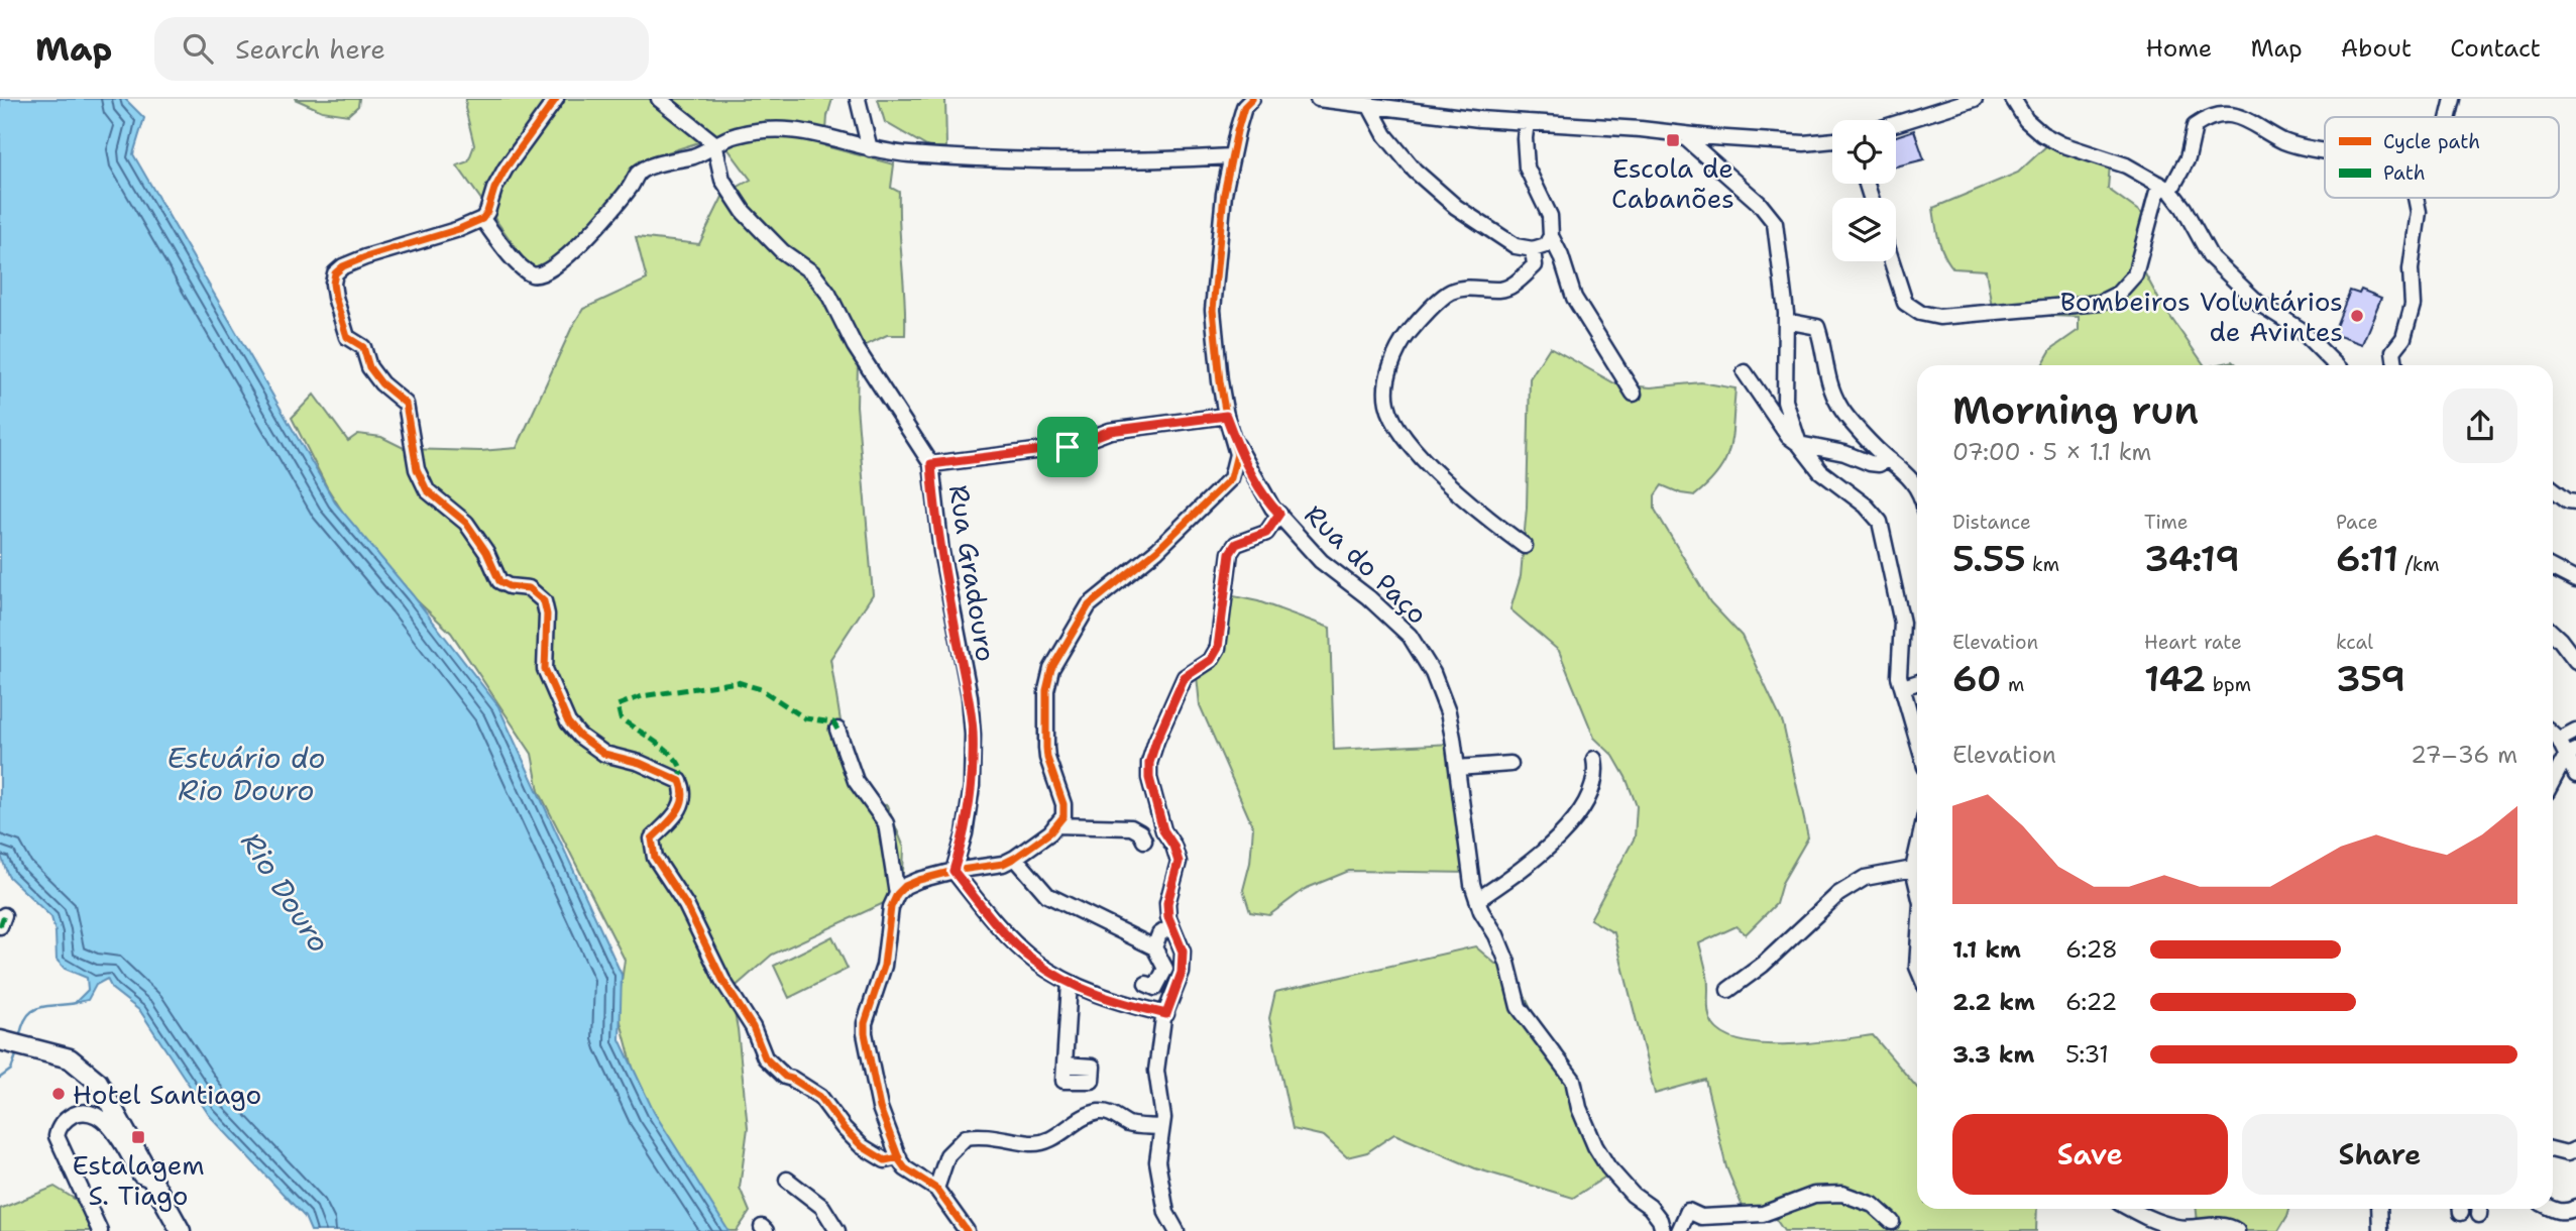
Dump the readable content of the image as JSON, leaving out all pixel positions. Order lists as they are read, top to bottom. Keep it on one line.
{"streets":{"street":["Rua do Paço","Rua Gradouro"]},"water":["Estuário do Rio Douro","Rio Douro"],"places":{"transit":["Escola de Cabanões","Estalagem S. Tiago"],"other":["Bombeiros Voluntários de Avintes","Hotel Santiago"]},"legend":["Cycle path","Path"],"page":{"header":"Map","search":"Search here","nav":["Home","Map","About","Contact"],"heading":["Morning run","07:00 · 5 × 1.1 km"],"stats":[["Distance","5.55 km"],["Time","34:19"],["Pace","6:11 /km"],["Elevation","60 m"],["Heart rate","142 bpm"],["kcal","359"]],"chart":["Elevation","27–36 m"],"list":[{"name":"1.1 km","note":"6:28"},{"name":"2.2 km","note":"6:22"},{"name":"3.3 km","note":"5:31"}],"buttons":["Save","Share"]}}
